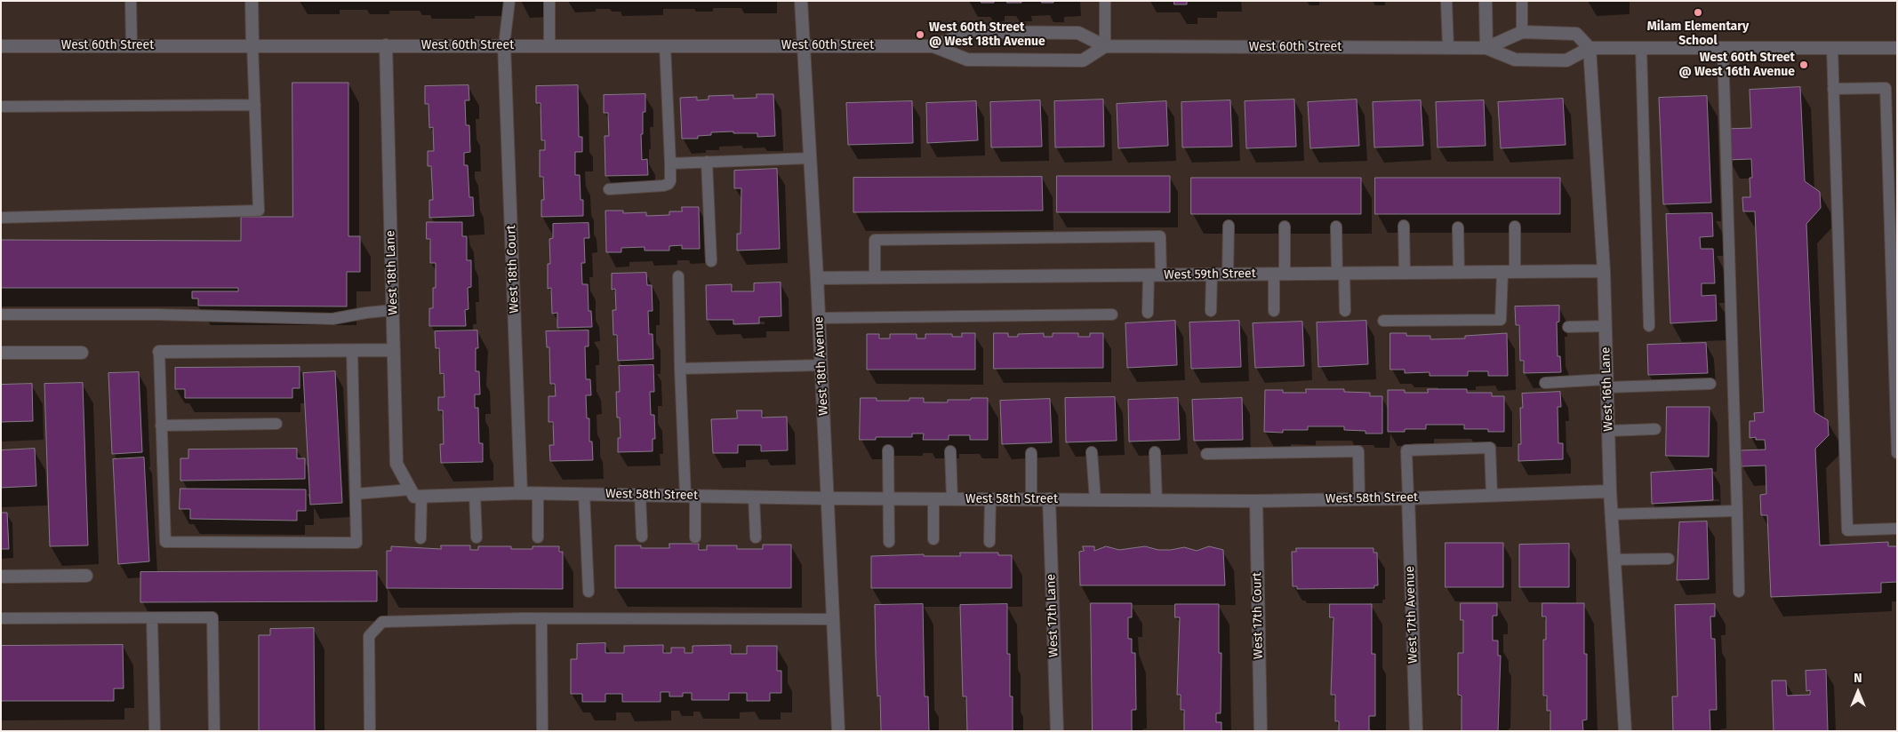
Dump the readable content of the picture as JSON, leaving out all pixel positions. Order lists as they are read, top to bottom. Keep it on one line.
{"streets":{"street":["West 60th Street","West 18th Court","West 18th Lane","West 59th Street","West 18th Avenue","West 16th Lane","West 58th Street","West 17th Avenue","West 17th Lane","West 17th Court"]},"crossings":[["West 60th Street","West 18th Court"],["West 60th Street","West 18th Lane"],["West 60th Street","West 18th Avenue"],["West 60th Street","West 16th Lane"],["West 18th Court","West 58th Street"],["West 18th Lane","West 58th Street"],["West 59th Street","West 18th Avenue"],["West 59th Street","West 16th Lane"],["West 18th Avenue","West 58th Street"],["West 16th Lane","West 58th Street"],["West 58th Street","West 17th Avenue"],["West 58th Street","West 17th Lane"],["West 58th Street","West 17th Court"]],"places":["Milam Elementary School","West 60th Street @ West 18th Avenue","West 60th Street @ West 16th Avenue"],"north":"top"}
